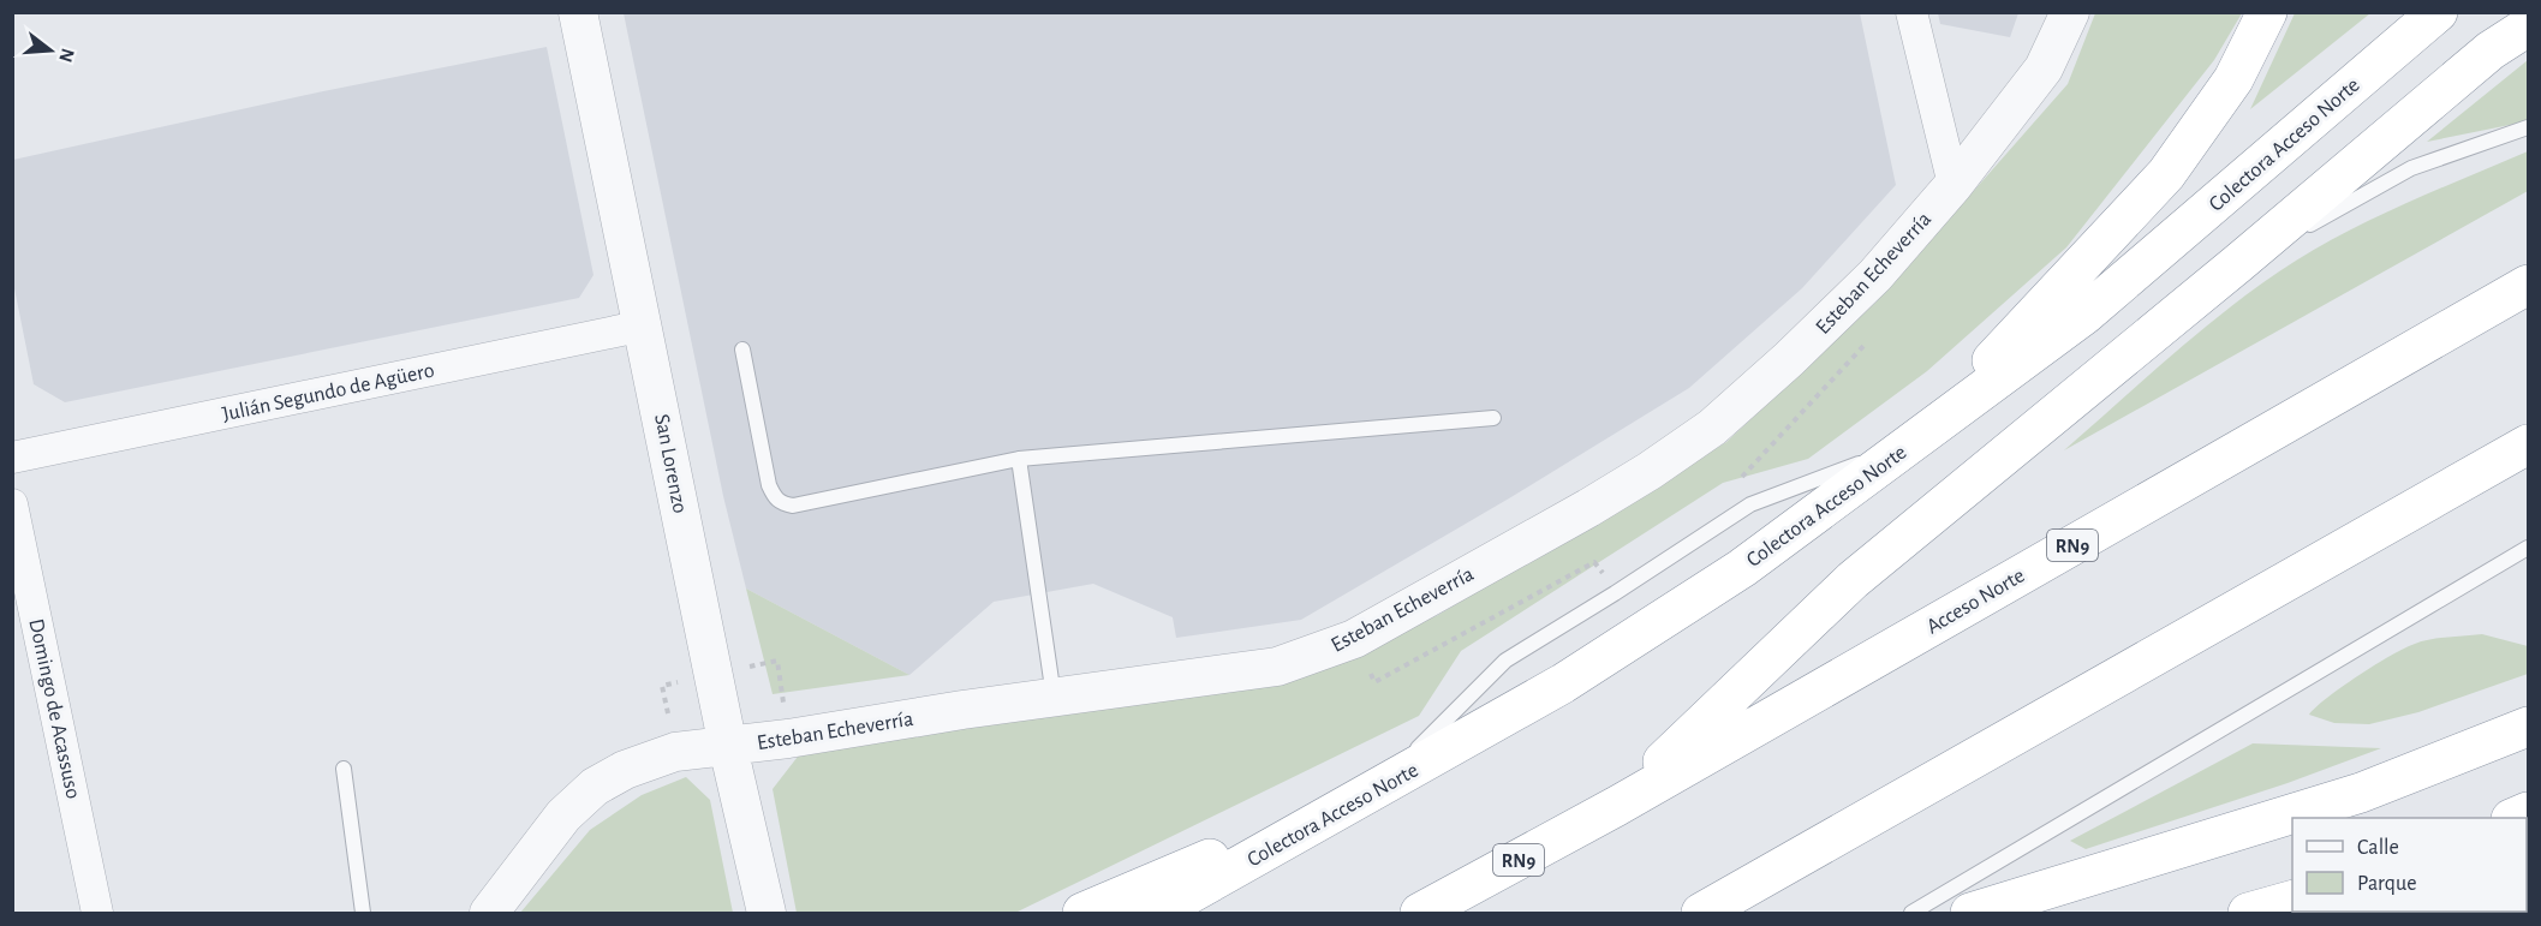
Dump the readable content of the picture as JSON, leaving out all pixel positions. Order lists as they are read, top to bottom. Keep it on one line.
{"streets":{"highway":["Colectora Acceso Norte","RN9","Acceso Norte"],"street":["Esteban Echeverría","Julián Segundo de Agüero","San Lorenzo","Domingo de Acassuso"]},"crossings":[["Esteban Echeverría","San Lorenzo"],["Julián Segundo de Agüero","San Lorenzo"]],"legend":["Calle","Parque"],"north":"right"}
